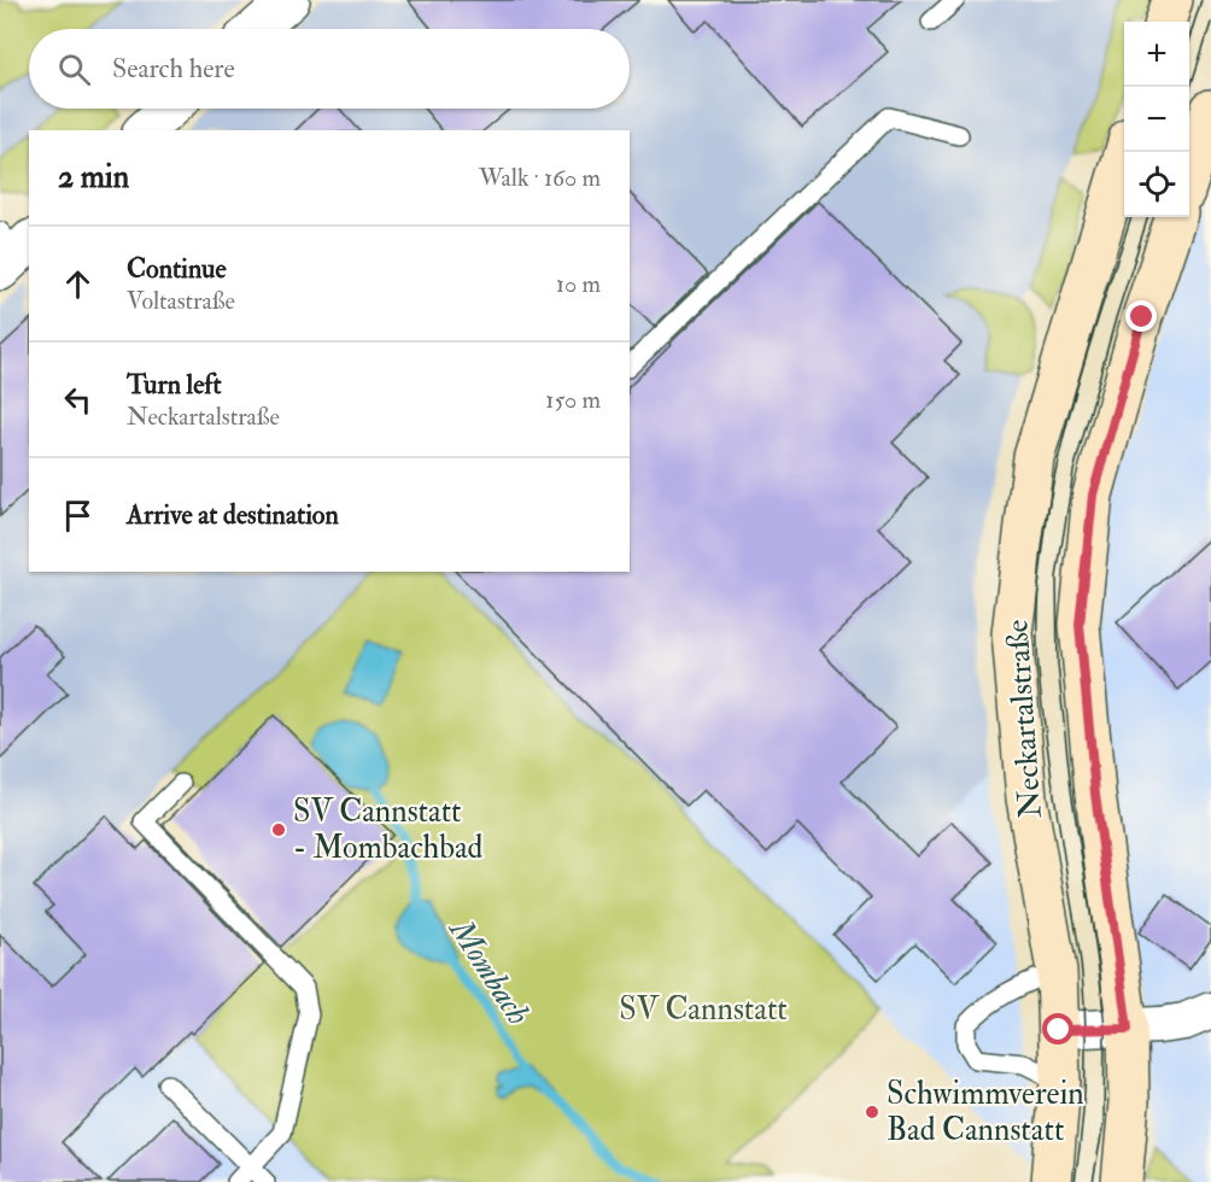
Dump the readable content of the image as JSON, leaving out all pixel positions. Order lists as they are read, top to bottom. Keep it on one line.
{"streets":{"main road":["Neckartalstraße"]},"water":["Mombach"],"parks":["SV Cannstatt"],"places":["SV Cannstatt - Mombachbad","Schwimmverein Bad Cannstatt"],"page":{"map_buttons":["+","−"],"search":"Search here","heading":["2 min","Walk · 160 m"],"list":[["Continue","Voltastraße","10 m"],["Turn left","Neckartalstraße","150 m"],"Arrive at destination"]}}
